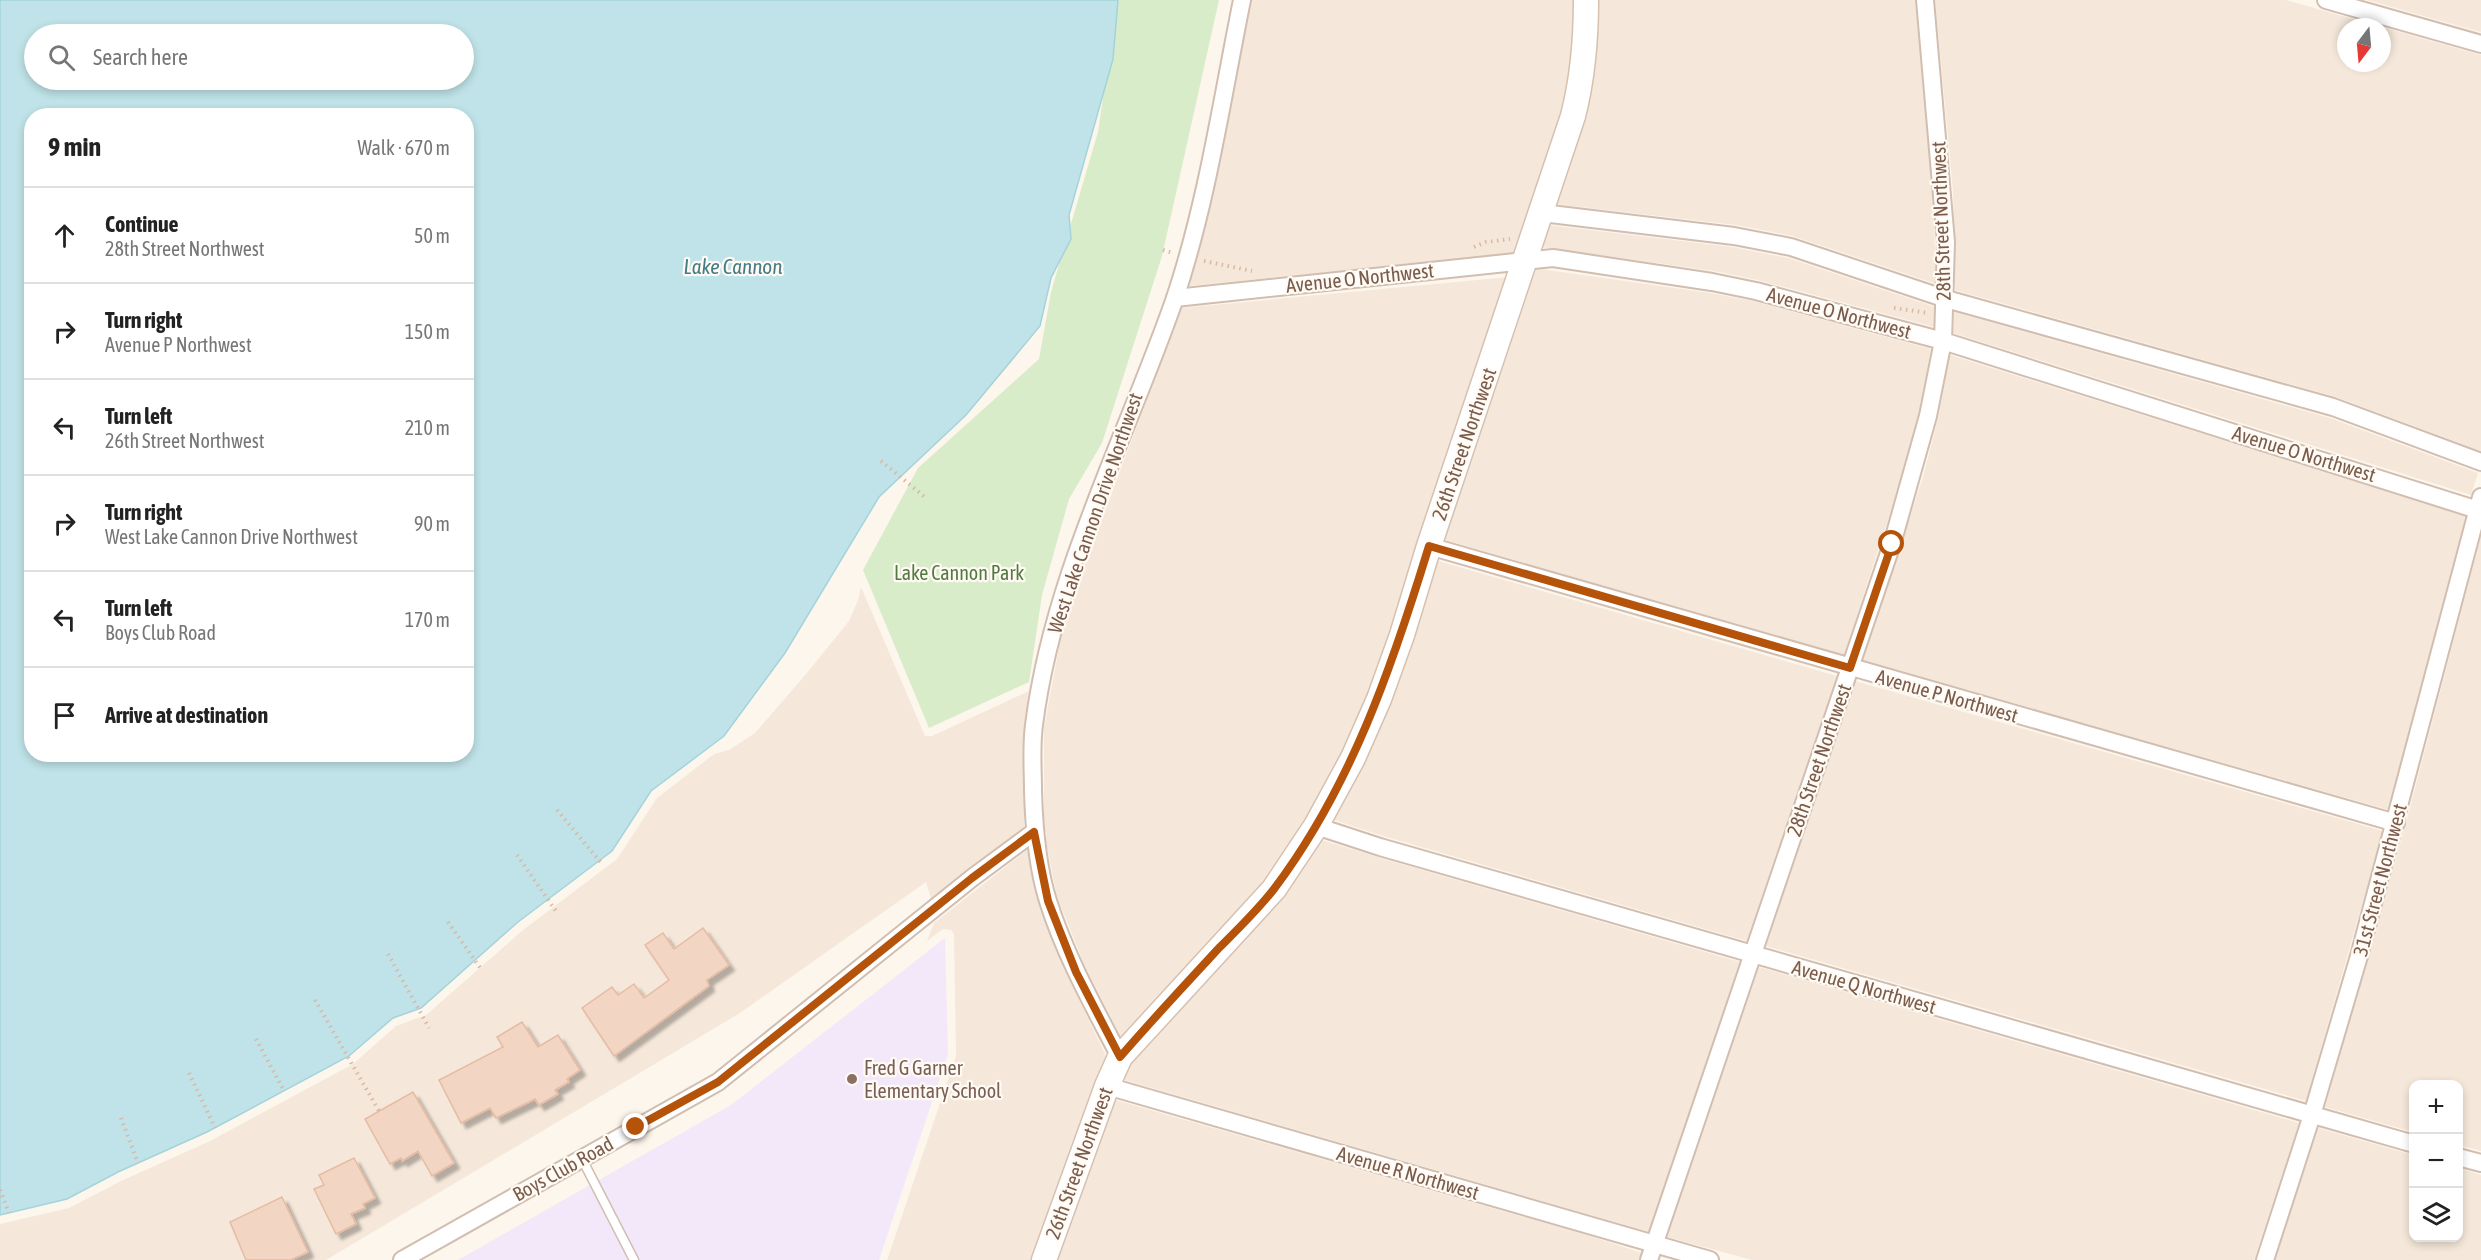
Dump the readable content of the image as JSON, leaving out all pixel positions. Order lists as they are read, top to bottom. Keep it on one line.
{"streets":{"street":["28th Street Northwest","Avenue O Northwest","26th Street Northwest","West Lake Cannon Drive Northwest","Avenue P Northwest","31st Street Northwest","Avenue Q Northwest","Boys Club Road","Avenue R Northwest"]},"crossings":[["28th Street Northwest","Avenue O Northwest"],["28th Street Northwest","Avenue P Northwest"],["28th Street Northwest","Avenue Q Northwest"],["28th Street Northwest","Avenue R Northwest"],["Avenue O Northwest","26th Street Northwest"],["Avenue O Northwest","West Lake Cannon Drive Northwest"],["Avenue O Northwest","31st Street Northwest"],["26th Street Northwest","West Lake Cannon Drive Northwest"],["26th Street Northwest","Avenue P Northwest"],["26th Street Northwest","Avenue Q Northwest"],["26th Street Northwest","Avenue R Northwest"],["West Lake Cannon Drive Northwest","Boys Club Road"],["Avenue P Northwest","31st Street Northwest"],["31st Street Northwest","Avenue Q Northwest"]],"water":["Lake Cannon"],"parks":["Lake Cannon Park"],"places":["Fred G Garner Elementary School"],"north":"bottom","page":{"search":"Search here","heading":["9 min","Walk · 670 m"],"list":[["Continue","28th Street Northwest","50 m"],["Turn right","Avenue P Northwest","150 m"],["Turn left","26th Street Northwest","210 m"],["Turn right","West Lake Cannon Drive Northwest","90 m"],["Turn left","Boys Club Road","170 m"],"Arrive at destination"],"map_buttons":["+","−"]}}
